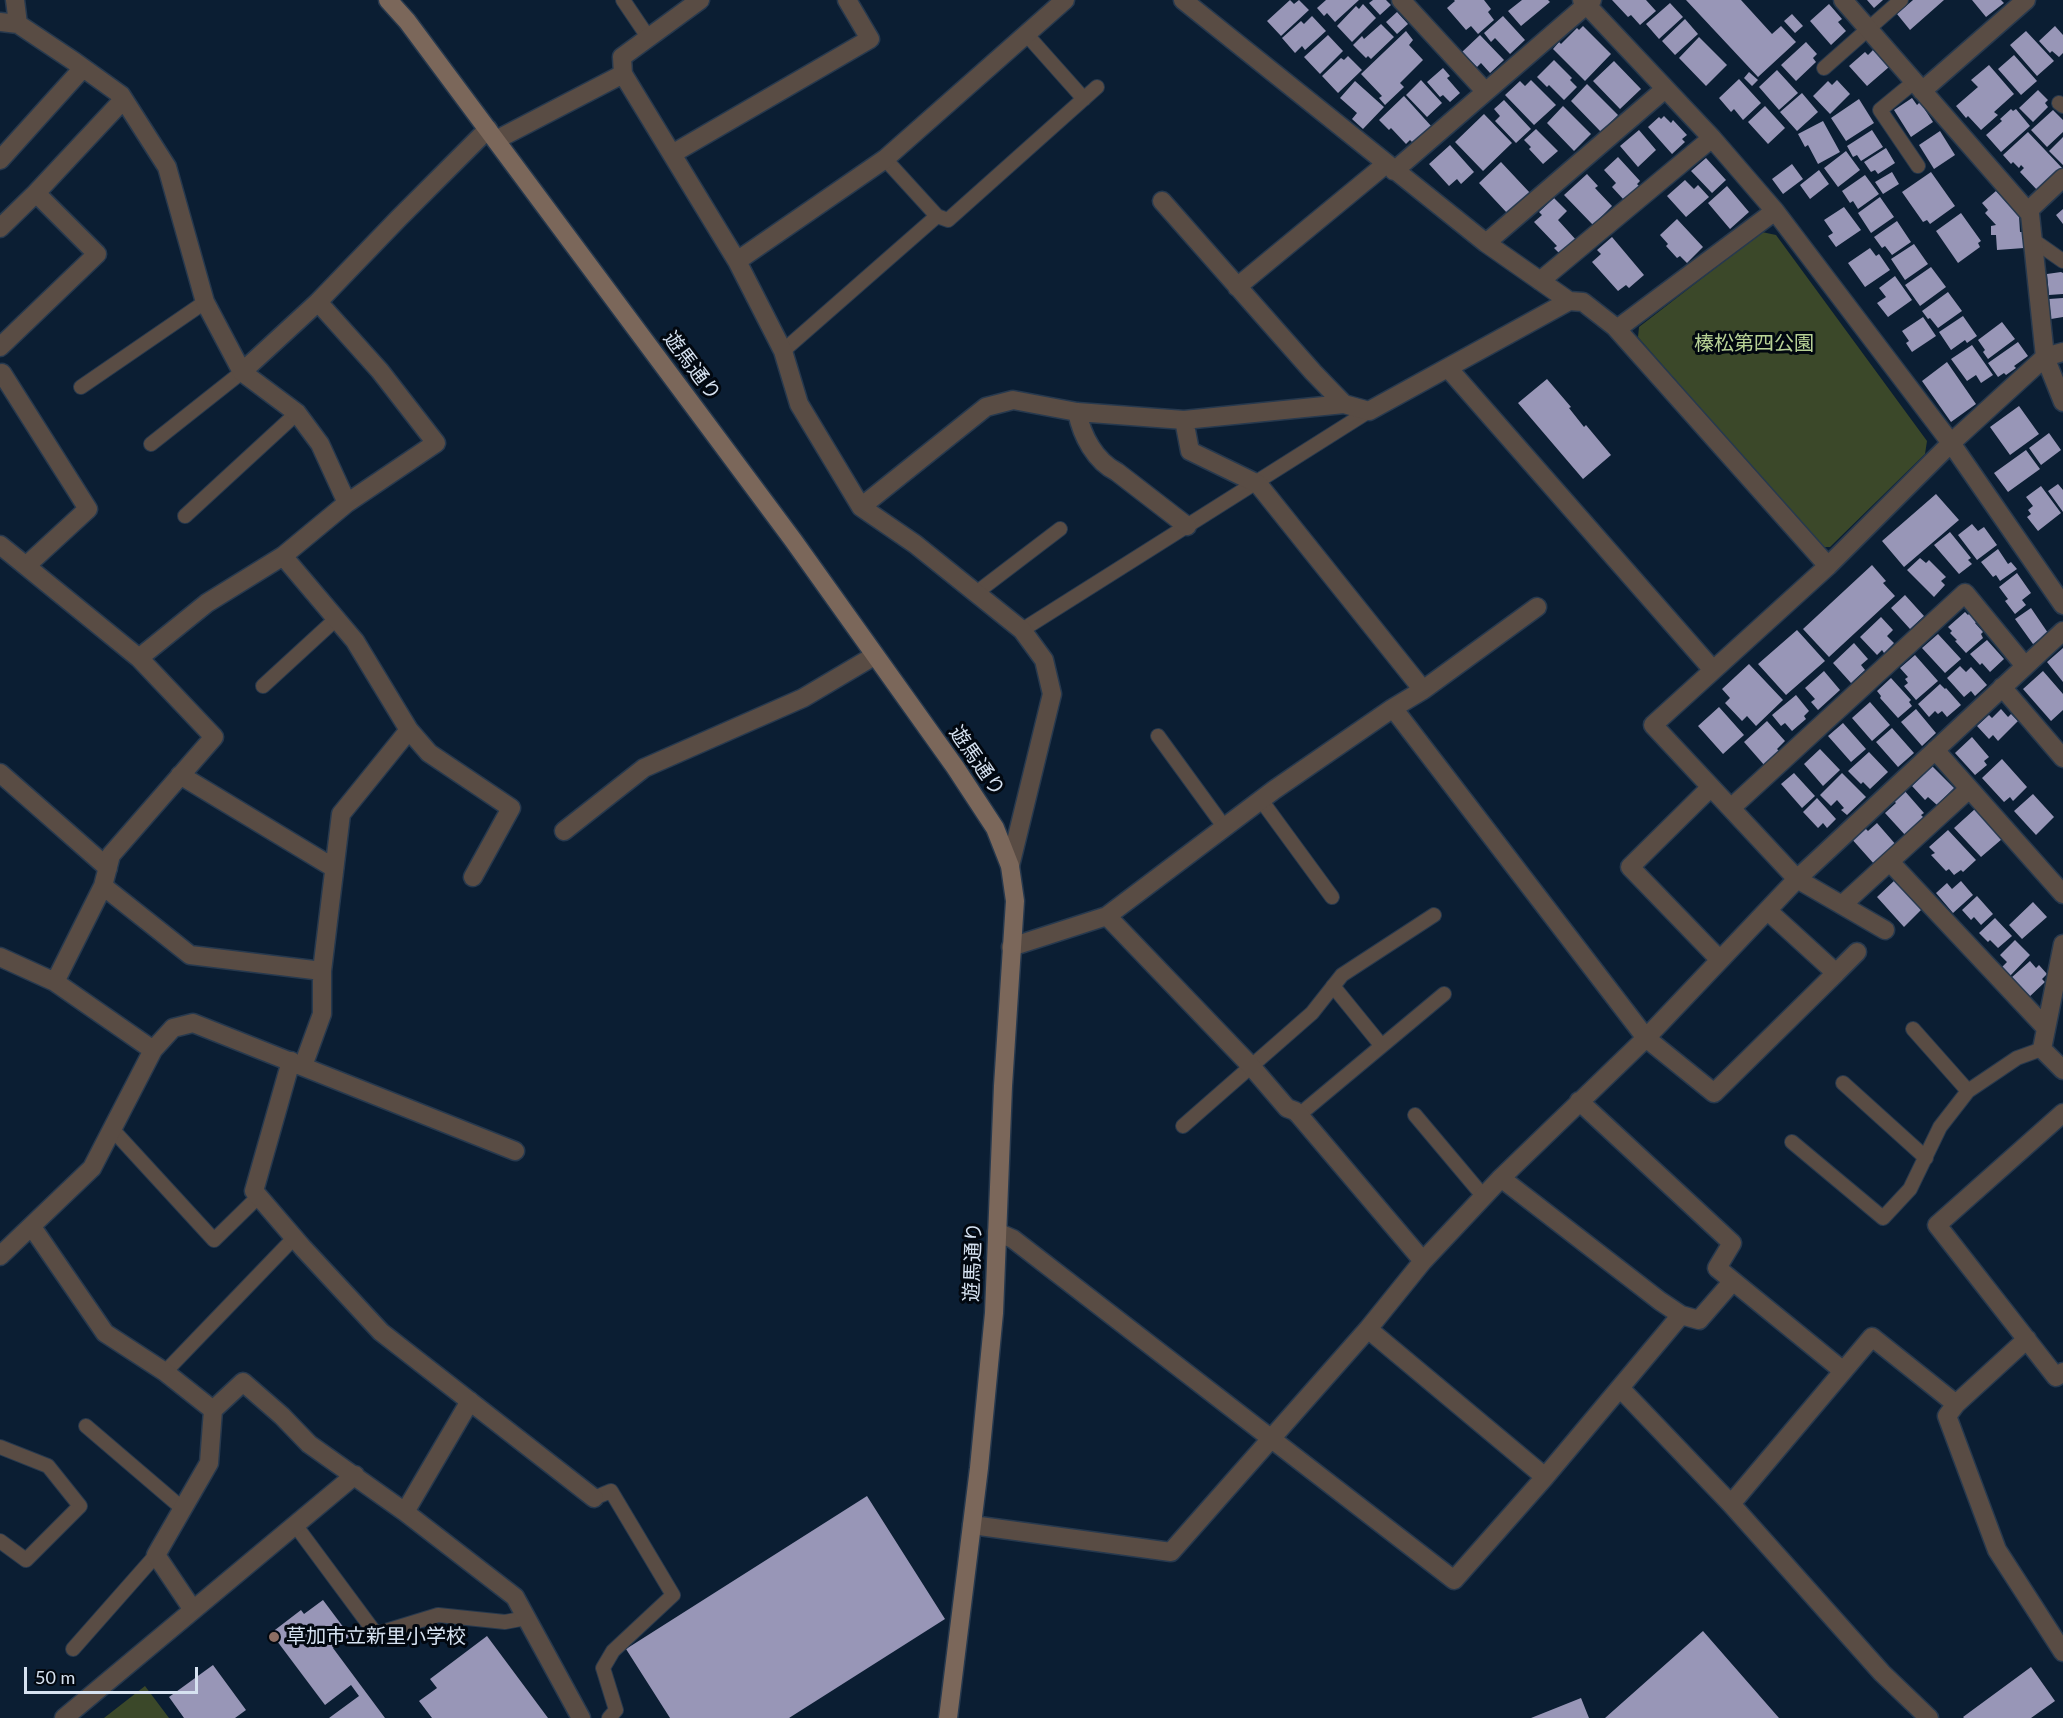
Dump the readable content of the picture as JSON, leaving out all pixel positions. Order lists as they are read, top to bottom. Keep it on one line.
{"streets":{"street":["遊馬通り"]},"parks":["榛松第四公園"],"places":["草加市立新里小学校"],"scale_bar":"50 m"}
